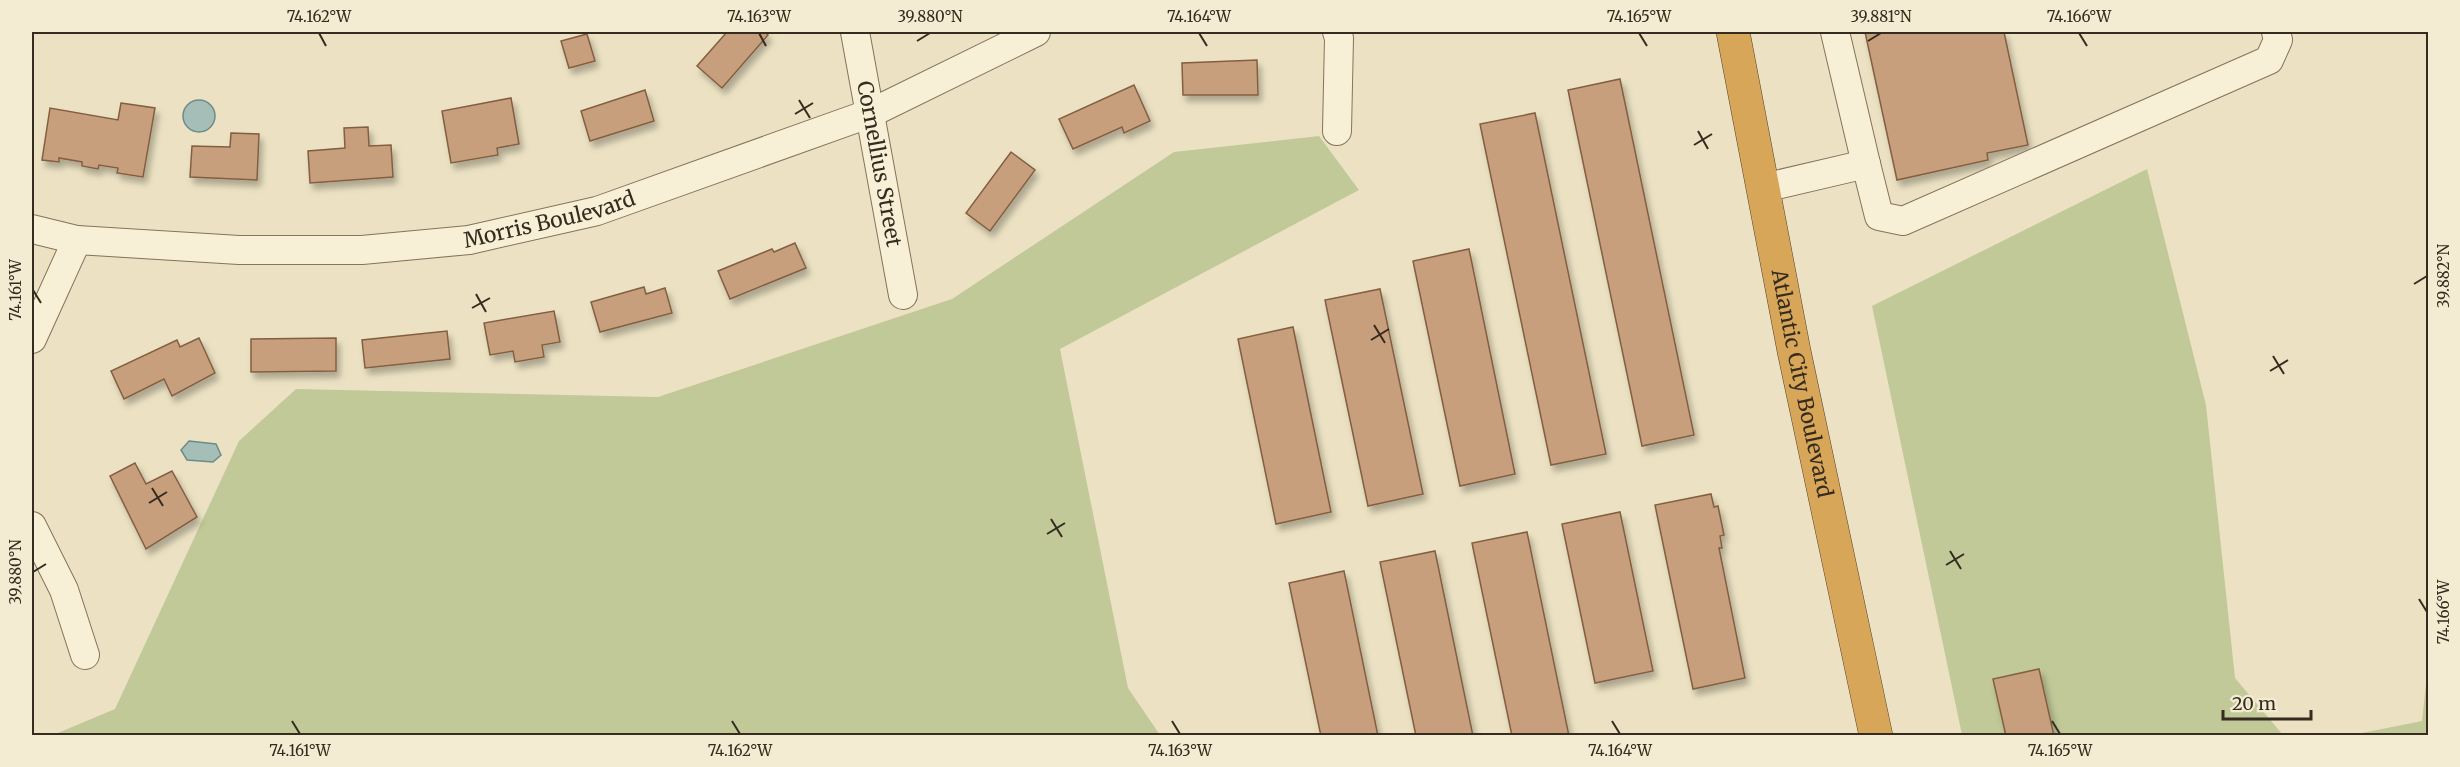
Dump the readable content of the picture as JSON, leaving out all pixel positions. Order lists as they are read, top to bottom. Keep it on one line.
{"streets":{"highway":["Atlantic City Boulevard"],"street":["Cornellius Street","Morris Boulevard"]},"crossings":[["Cornellius Street","Morris Boulevard"]],"scale_bar":"20 m","coordinates":["74.162°W","74.163°W","39.880°N","74.164°W","74.165°W","39.881°N","74.166°W","39.882°N","74.161°W"]}
